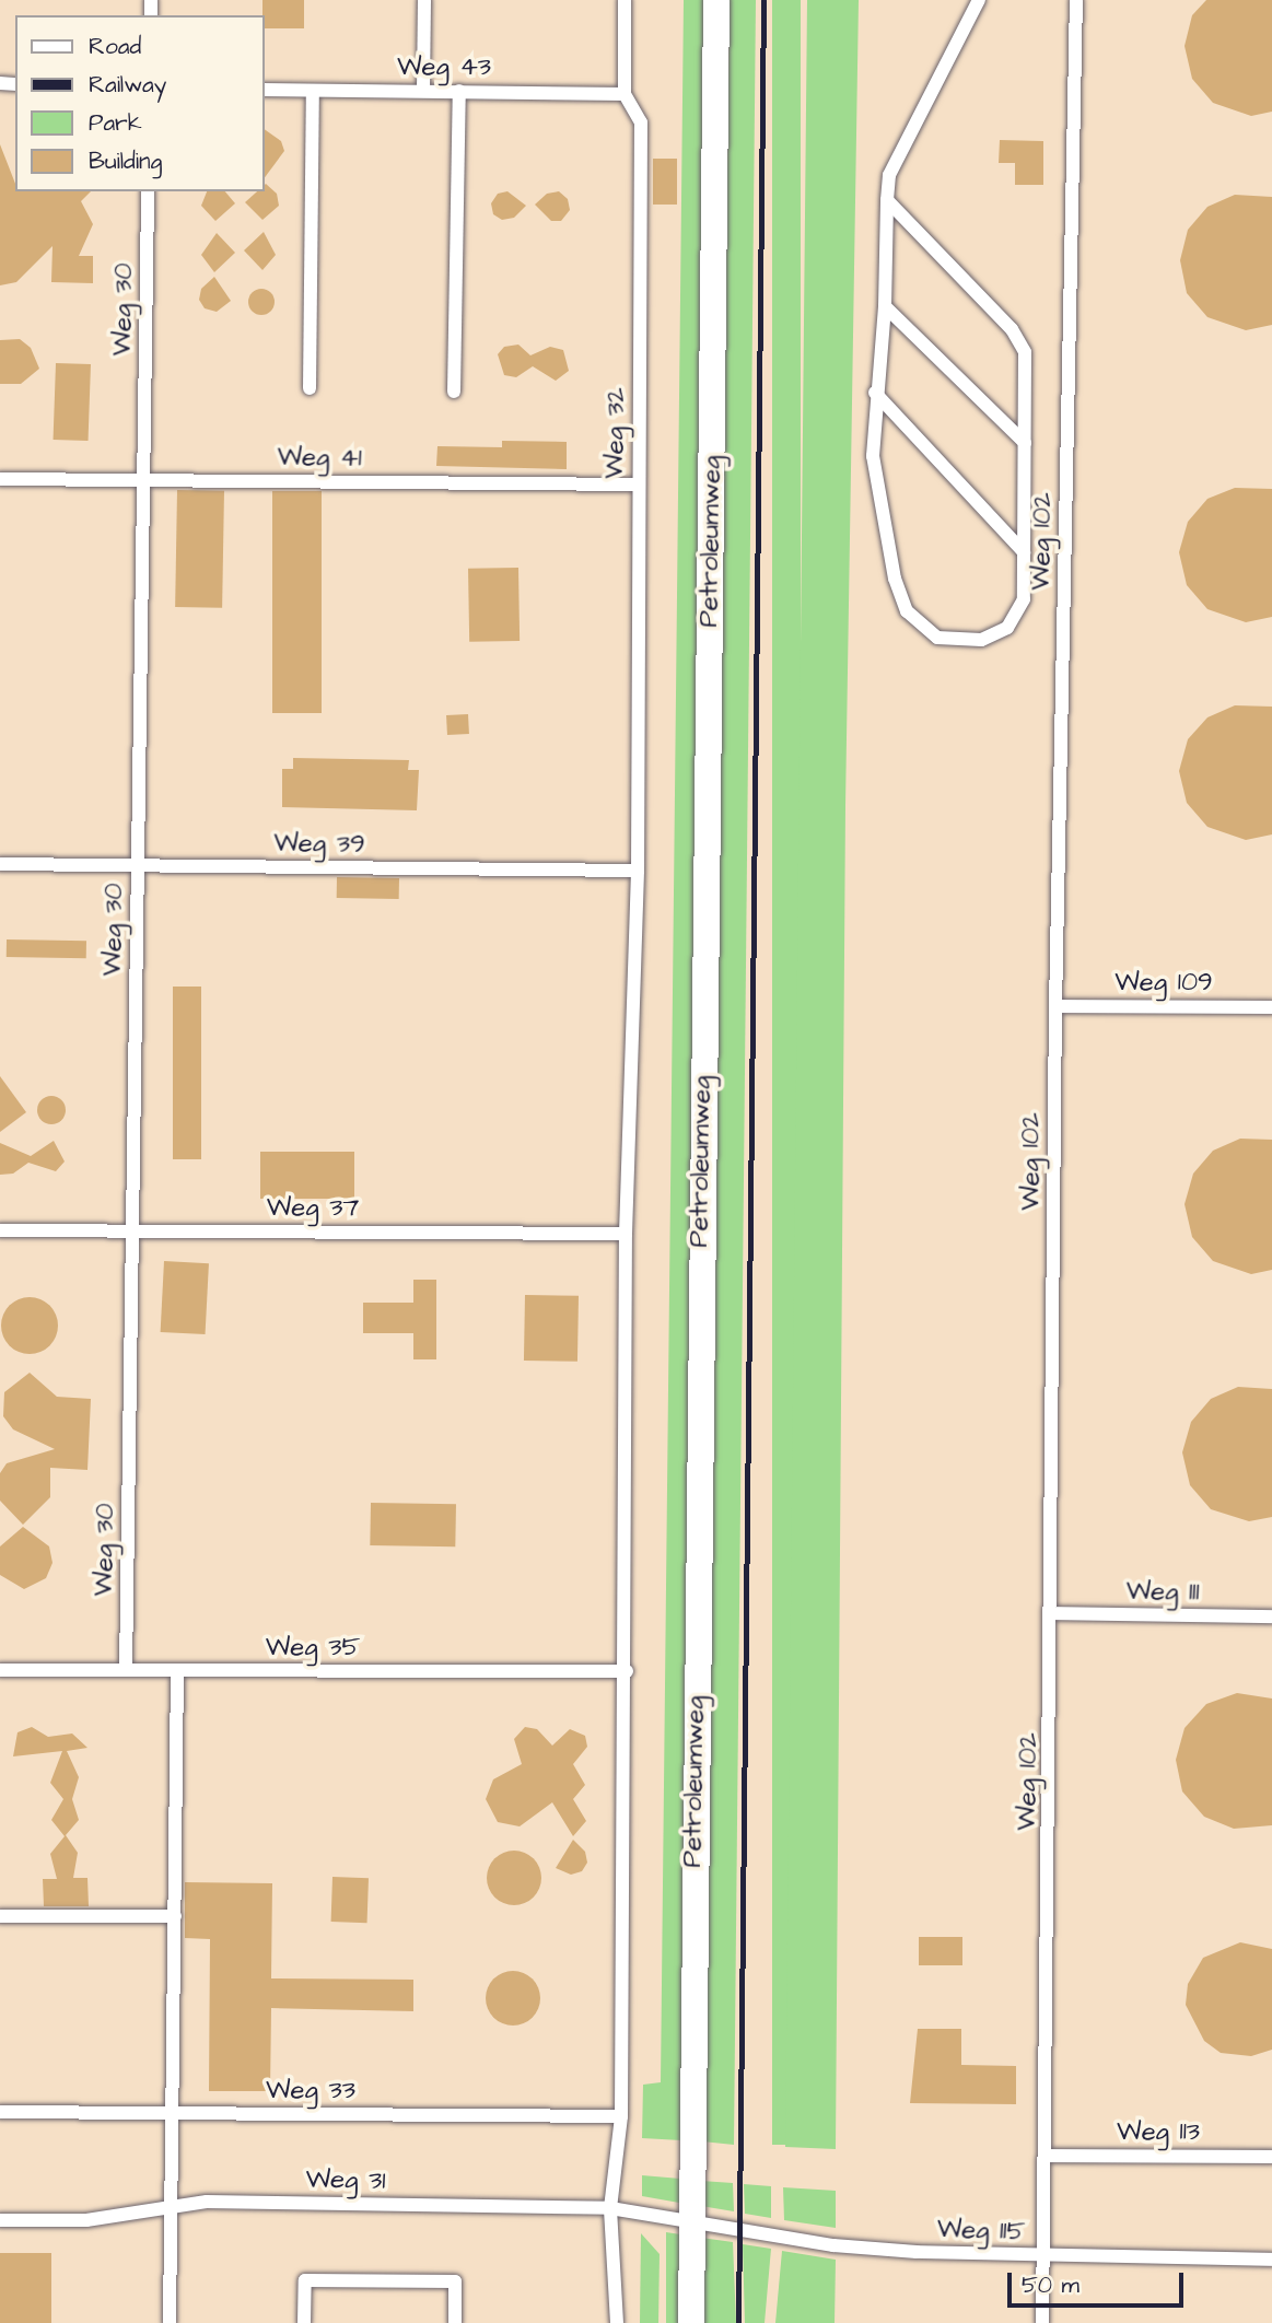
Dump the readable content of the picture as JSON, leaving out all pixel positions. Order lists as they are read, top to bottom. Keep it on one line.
{"streets":{"street":["Petroleumweg"],"lane":["Weg 43","Weg 30","Weg 32","Weg 41","Weg 102","Weg 39","Weg 109","Weg 37","Weg 111","Weg 35","Weg 33","Weg 113","Weg 31","Weg 115"]},"crossings":[["Weg 43","Weg 32"],["Weg 30","Weg 41"],["Weg 30","Weg 39"],["Weg 30","Weg 37"],["Weg 30","Weg 35"],["Weg 32","Weg 41"],["Weg 32","Weg 39"],["Weg 32","Weg 37"],["Weg 32","Weg 35"],["Weg 32","Weg 33"],["Weg 32","Weg 31"],["Petroleumweg","Weg 31"],["Petroleumweg","Weg 115"],["Weg 102","Weg 109"],["Weg 102","Weg 111"],["Weg 102","Weg 113"],["Weg 102","Weg 115"],["Weg 31","Weg 115"]],"legend":["Road","Railway","Park","Building"],"scale_bar":"50 m"}
